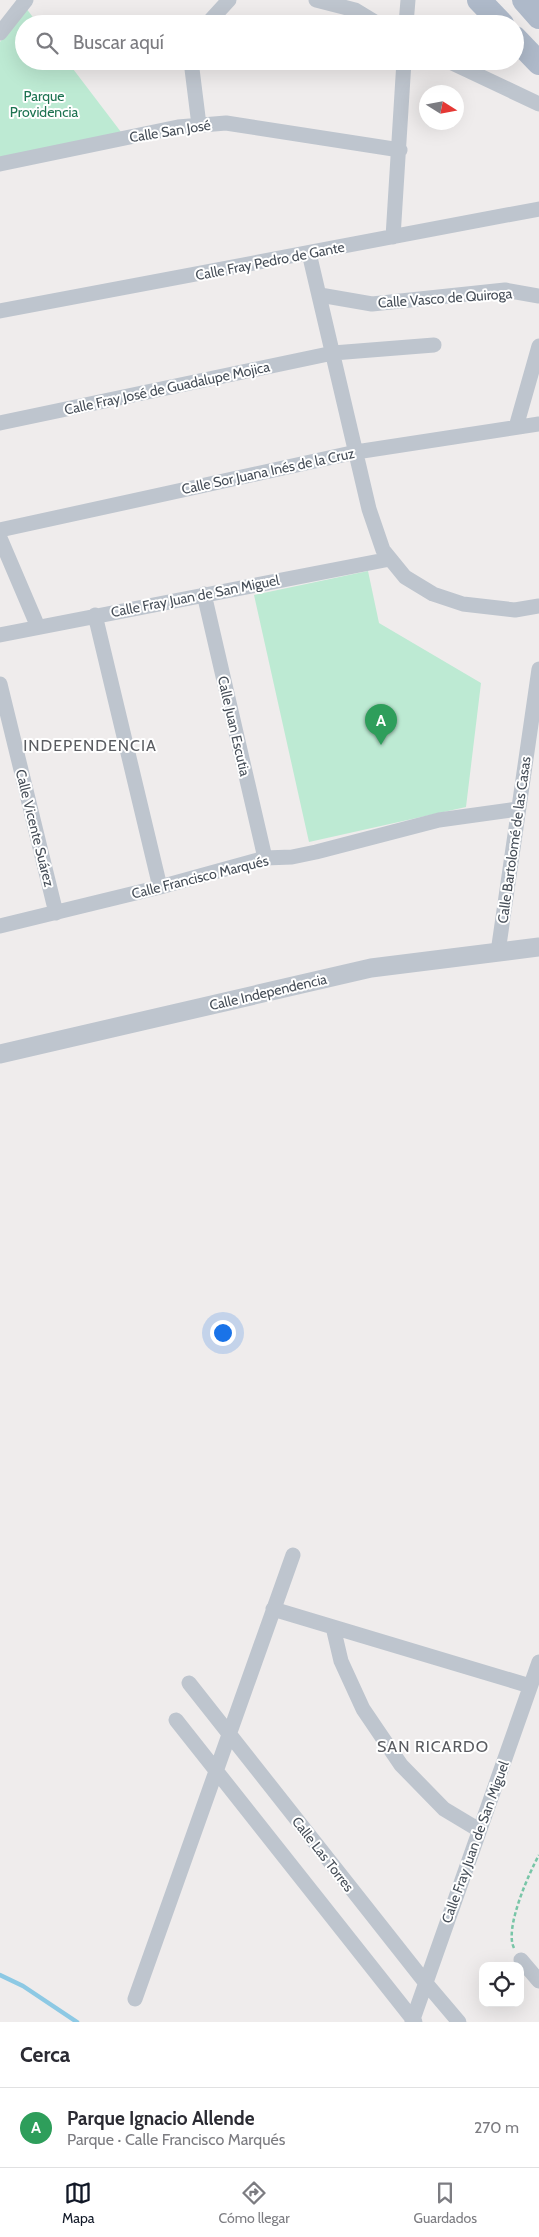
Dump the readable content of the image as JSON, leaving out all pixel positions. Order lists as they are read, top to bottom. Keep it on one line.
{"streets":{"street":["Calle San José","Calle Fray Pedro de Gante","Calle Vasco de Quiroga","Calle Fray José de Guadalupe Mojica","Calle Sor Juana Inés de la Cruz","Calle Fray Juan de San Miguel","Calle Juan Escutia","Calle Vicente Suárez","Calle Bartolomé de las Casas","Calle Francisco Marqués","Calle Independencia","Calle Las Torres"]},"crossings":[["Calle Fray Juan de San Miguel","Calle Juan Escutia"],["Calle Fray Juan de San Miguel","Calle Las Torres"],["Calle Juan Escutia","Calle Francisco Marqués"],["Calle Vicente Suárez","Calle Francisco Marqués"],["Calle Bartolomé de las Casas","Calle Francisco Marqués"],["Calle Bartolomé de las Casas","Calle Independencia"]],"districts":["INDEPENDENCIA","SAN RICARDO"],"parks":["Parque Providencia"],"north":"right","page":{"search":"Buscar aquí","pins":"A","heading":"Cerca","list":[{"mark":"A","name":"Parque Ignacio Allende","note":"Parque · Calle Francisco Marqués","value":"270 m"}],"nav":["Mapa","Cómo llegar","Guardados"]}}
